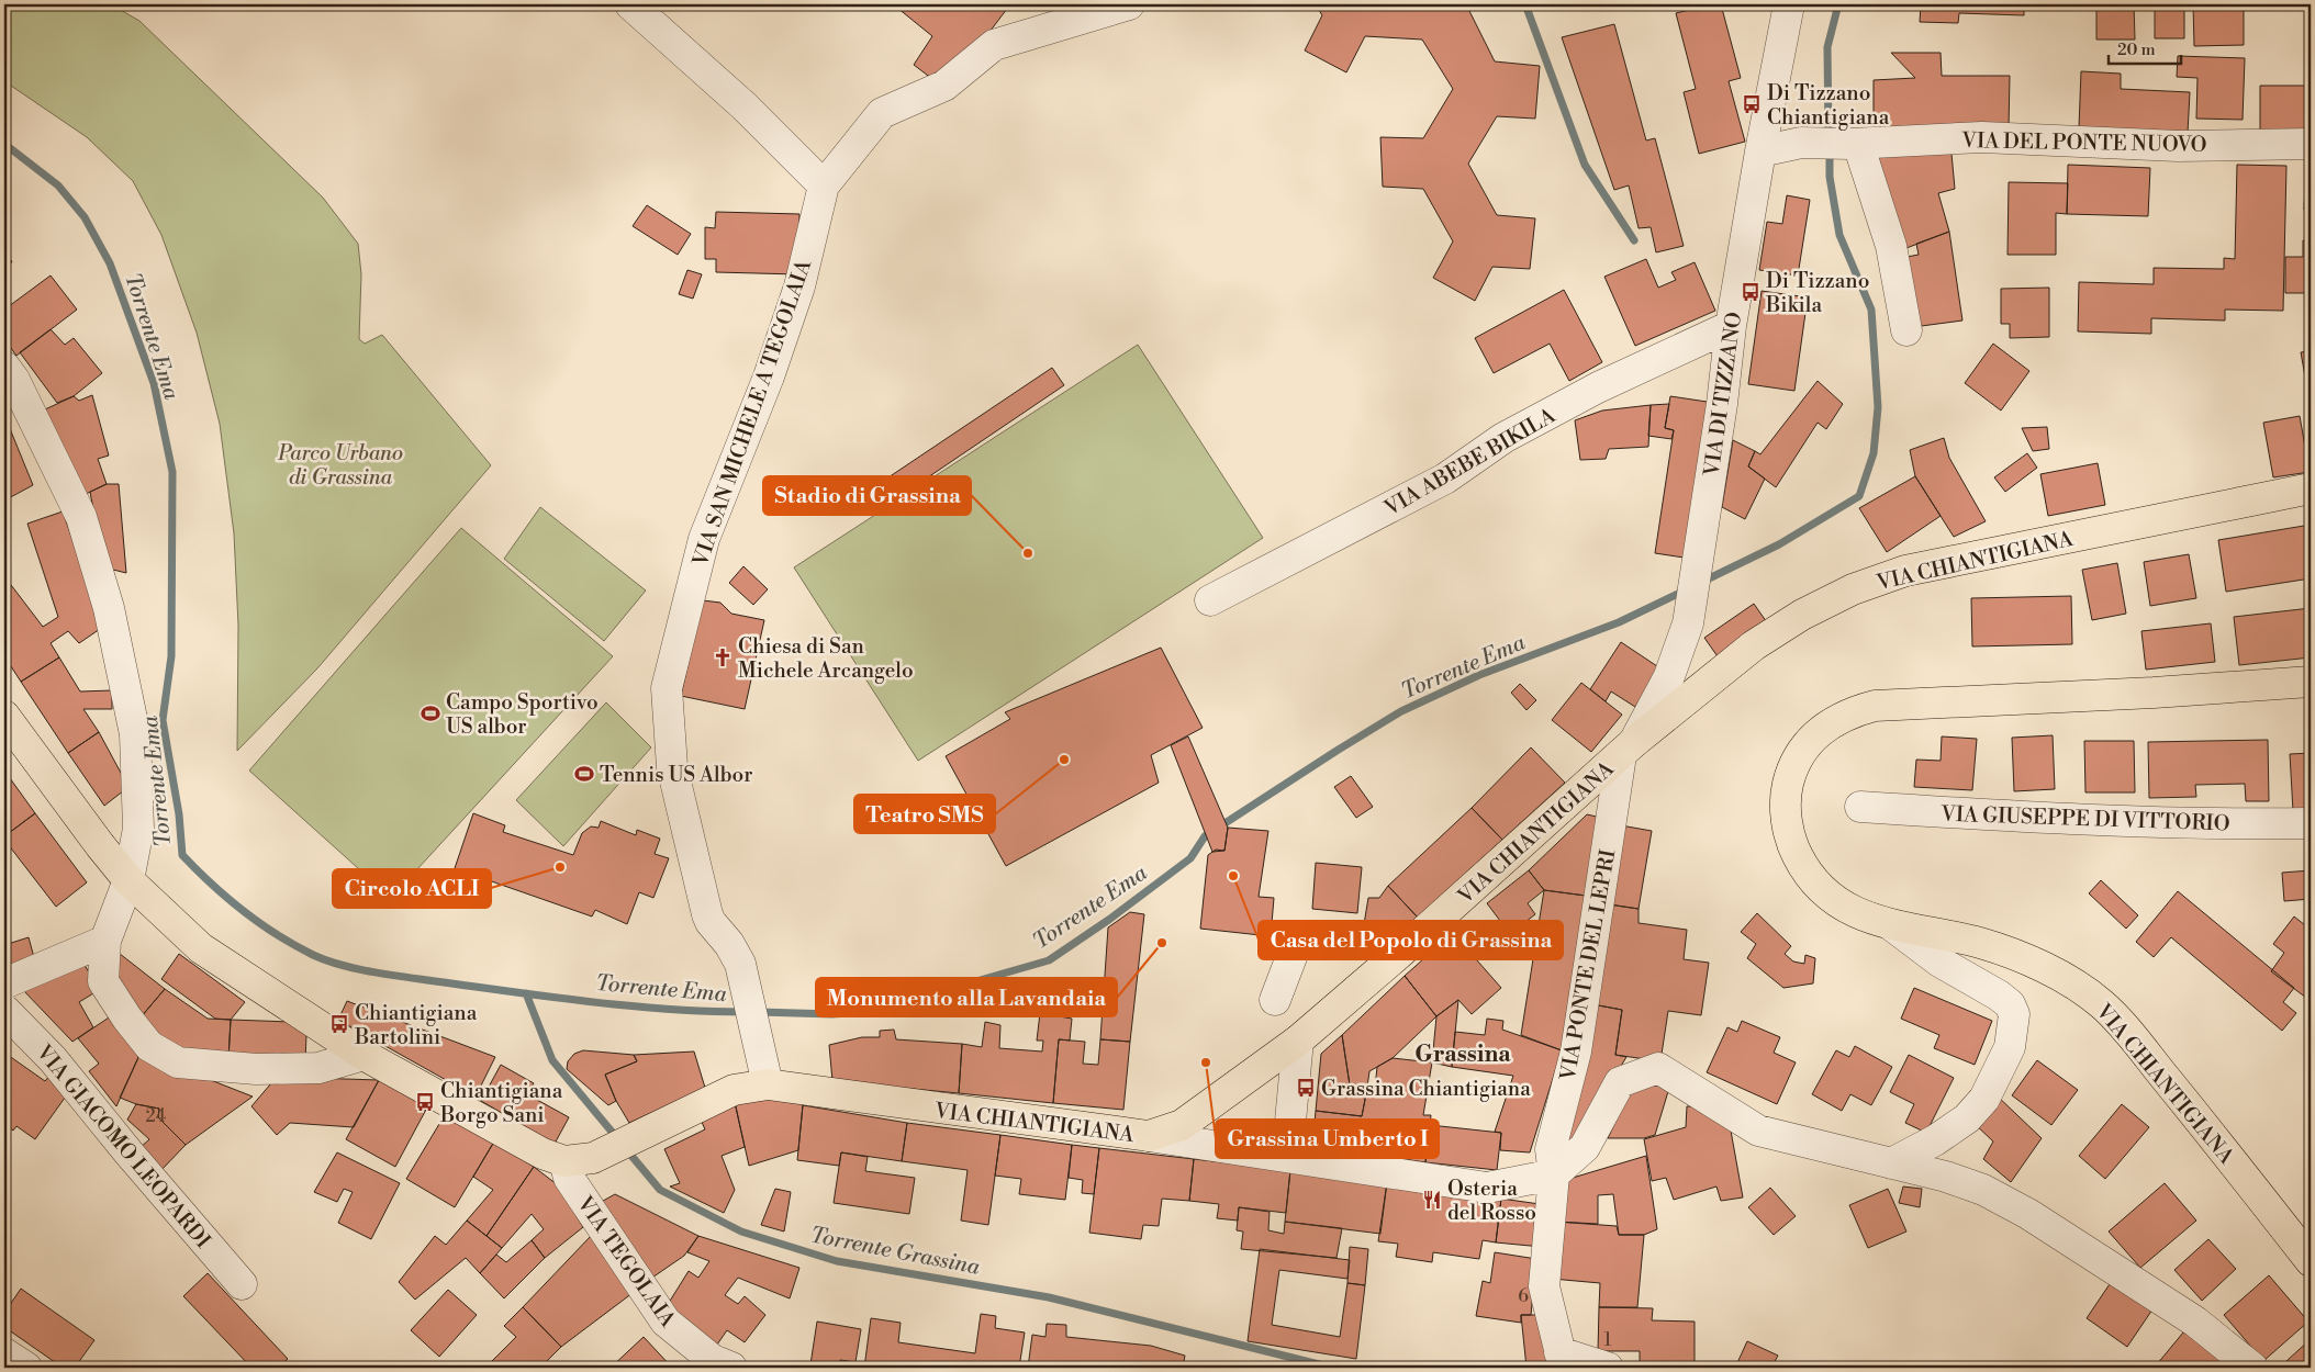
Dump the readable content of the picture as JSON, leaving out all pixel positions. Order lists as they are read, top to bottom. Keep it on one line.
{"streets":{"main road":["VIA CHIANTIGIANA"],"street":["VIA DEL PONTE NUOVO","VIA DI TIZZANO","VIA SAN MICHELE A TEGOLAIA","VIA ABEBE BIKILA","VIA GIUSEPPE DI VITTORIO","VIA PONTE DEL LEPRI","VIA GIACOMO LEOPARDI","VIA TEGOLAIA"]},"crossings":[["VIA DEL PONTE NUOVO","VIA DI TIZZANO"],["VIA DI TIZZANO","VIA ABEBE BIKILA"],["VIA DI TIZZANO","VIA CHIANTIGIANA"],["VIA DI TIZZANO","VIA PONTE DEL LEPRI"],["VIA SAN MICHELE A TEGOLAIA","VIA CHIANTIGIANA"],["VIA CHIANTIGIANA","VIA PONTE DEL LEPRI"],["VIA CHIANTIGIANA","VIA TEGOLAIA"]],"districts":["Grassina"],"water":["Torrente Ema","Torrente Grassina"],"parks":["Parco Urbano di Grassina"],"places":{"bus stop":["Di Tizzano Chiantigiana","Di Tizzano Bikila","Chiantigiana Bartolini","Grassina Chiantigiana","Chiantigiana Borgo Sani"],"other":["Stadio di Grassina","Teatro SMS","Circolo ACLI","Casa del Popolo di Grassina","Monumento alla Lavandaia","Grassina Umberto I"],"church":["Chiesa di San Michele Arcangelo"],"sports":["Campo Sportivo US albor","Tennis US Albor"],"restaurant":["Osteria del Rosso"]},"house_numbers":["24","6","1"],"scale_bar":"20 m"}
